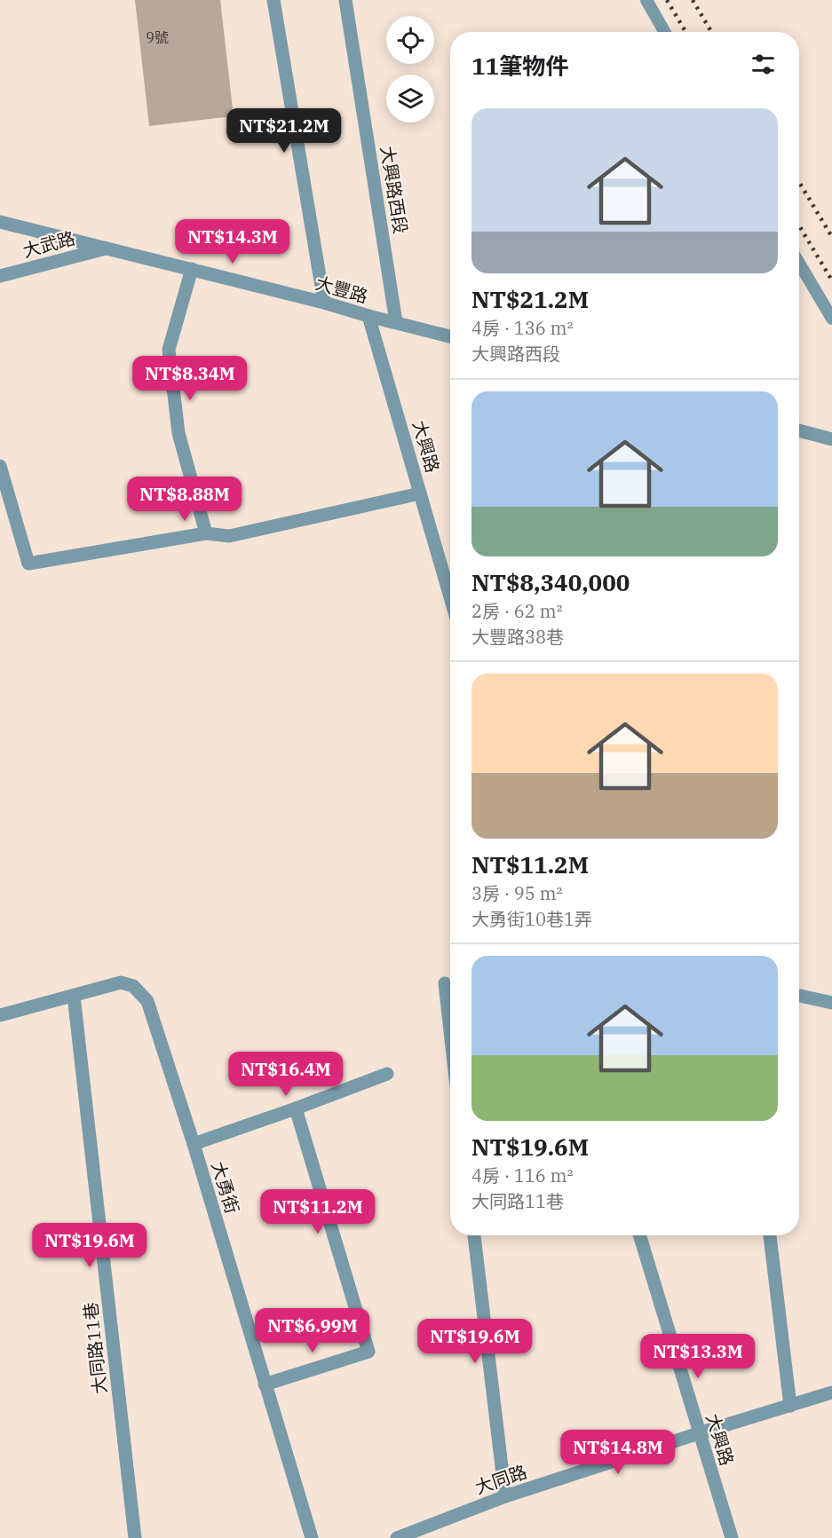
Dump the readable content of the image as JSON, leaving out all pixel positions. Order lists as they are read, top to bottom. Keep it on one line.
{"streets":{"street":["大興路西段","大武路","大豐路","大興路","大勇街","大同路11巷","大同路"]},"crossings":[["大興路西段","大豐路"],["大武路","大豐路"],["大豐路","大興路"],["大興路","大同路"],["大勇街","大同路11巷"]],"house_numbers":["9號"],"page":{"heading":"11筆物件","list":[{"name":"NT$21.2M","note":"4房 · 136 m² · 大興路西段"},{"name":"NT$8,340,000","note":"2房 · 62 m² · 大豐路38巷"},{"name":"NT$11.2M","note":"3房 · 95 m² · 大勇街10巷1弄"},{"name":"NT$19.6M","note":"4房 · 116 m² · 大同路11巷"}],"price":["NT$21.2M","NT$14.3M","NT$8.34M","NT$8.88M","NT$16.4M","NT$11.2M","NT$19.6M","NT$6.99M","NT$19.6M","NT$13.3M","NT$14.8M"]}}
